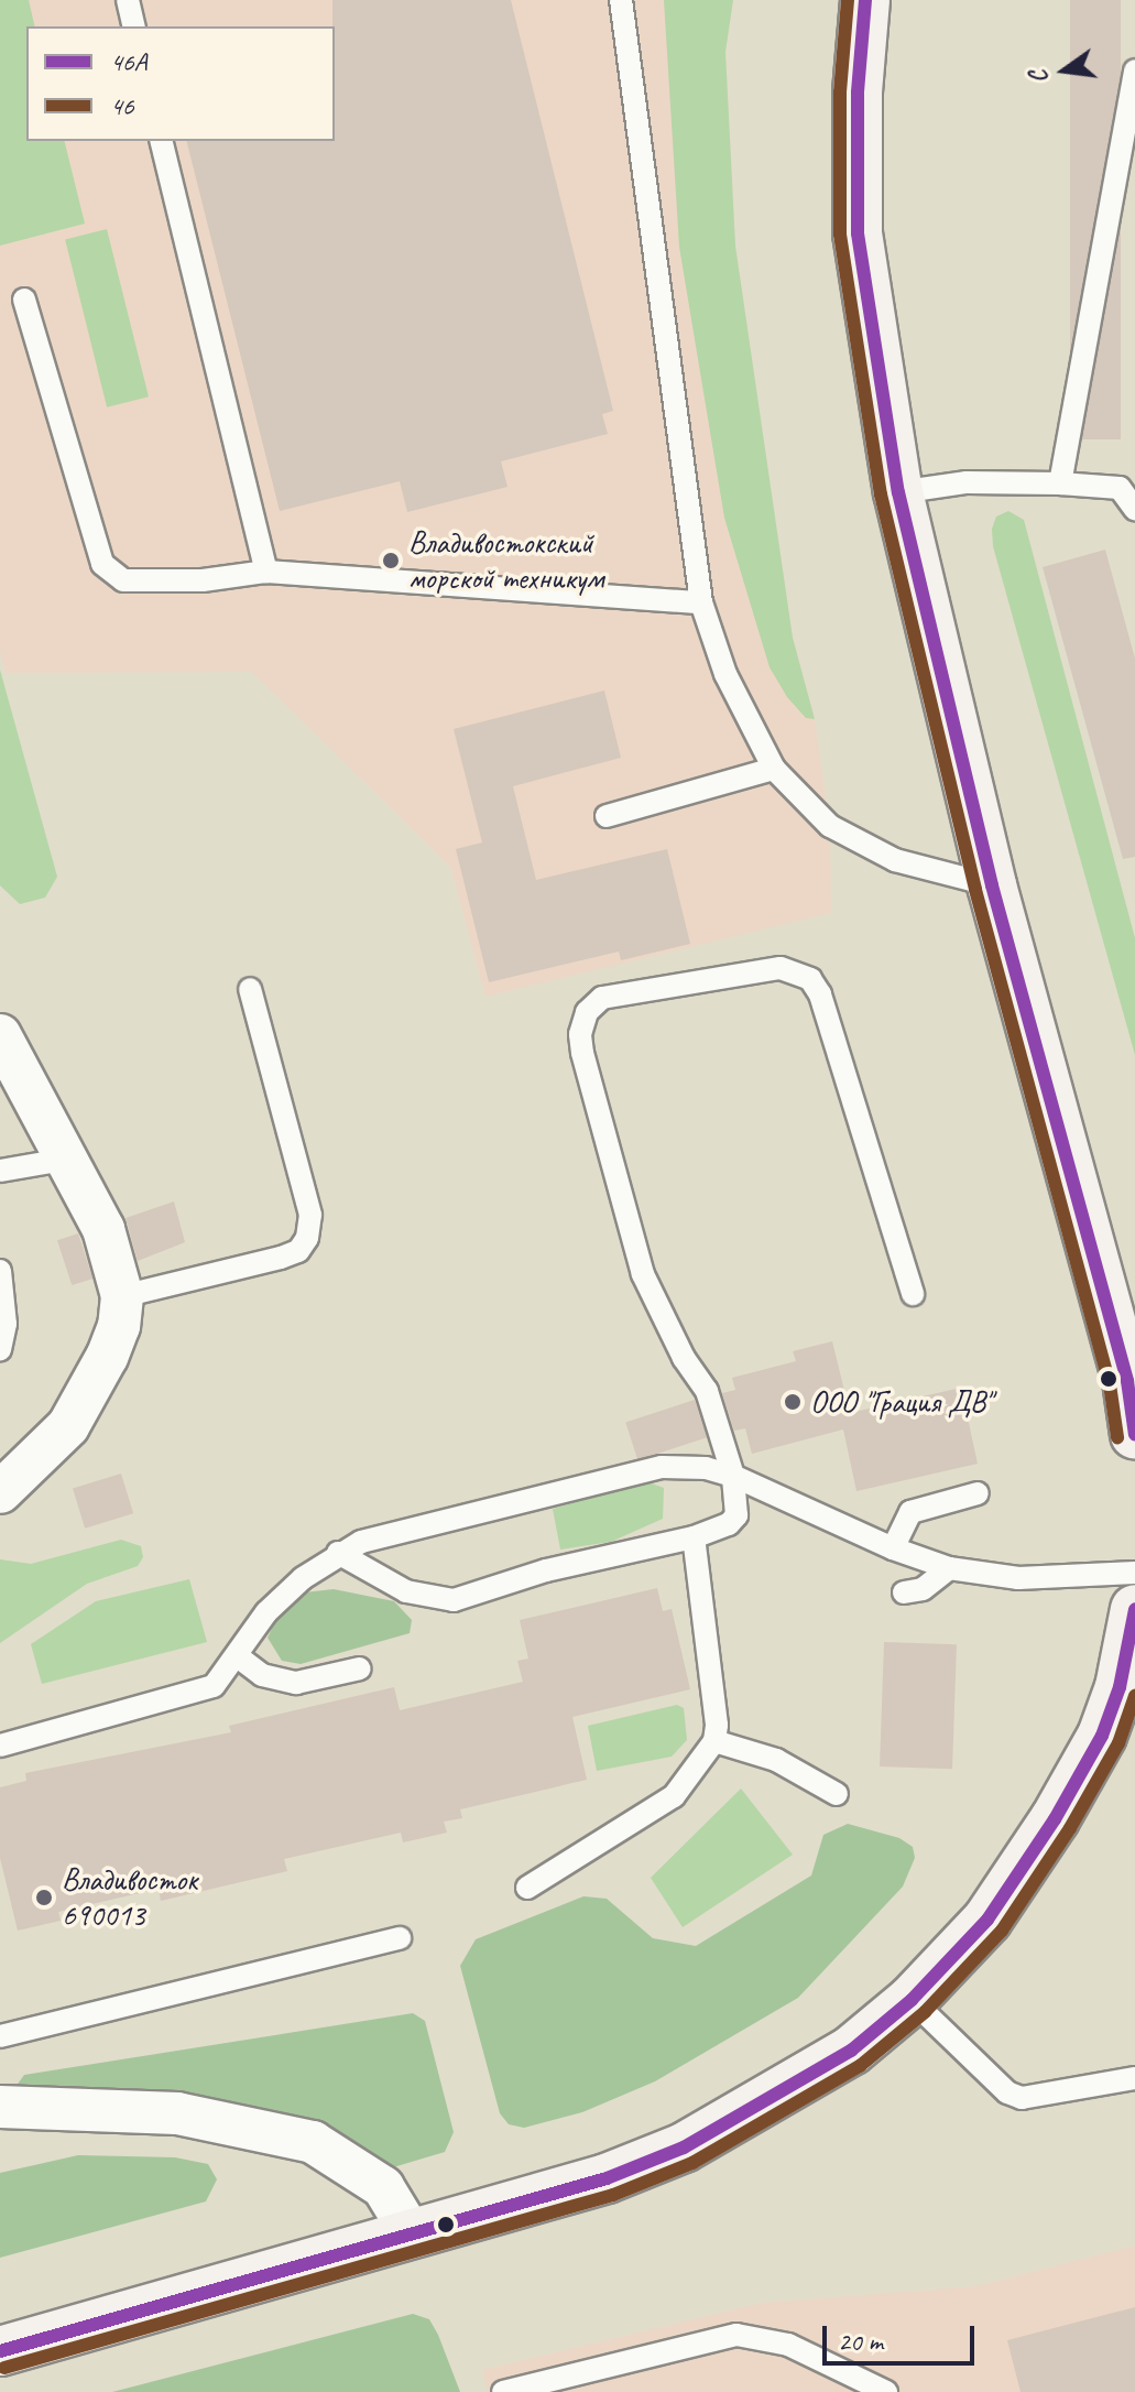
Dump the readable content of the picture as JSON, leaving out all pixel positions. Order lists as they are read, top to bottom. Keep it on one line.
{"places":["Владивостокский морской техникум","ООО \"Грация ДВ\"","Владивосток 690013"],"lines":["transit line 46А","transit line 46"],"legend":["46А","46"],"scale_bar":"20 m","north":"left"}
